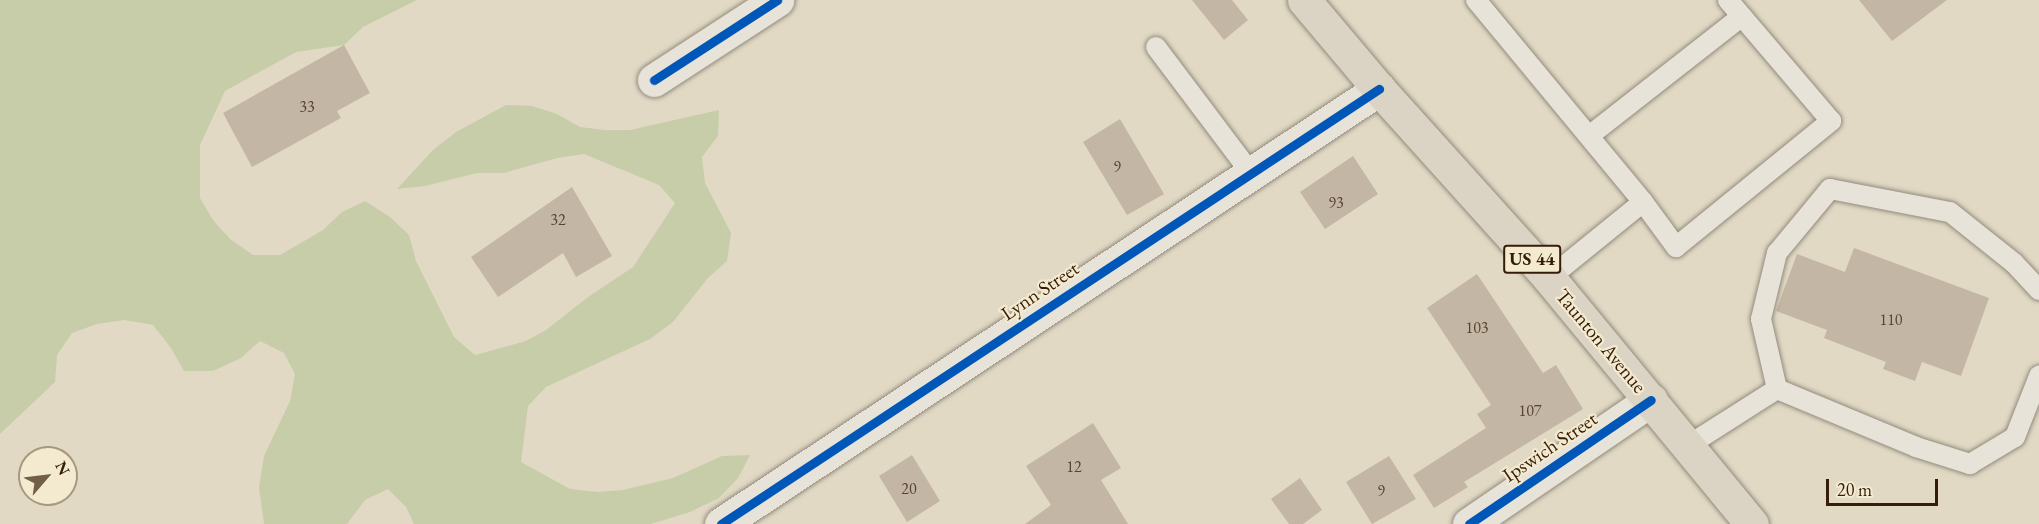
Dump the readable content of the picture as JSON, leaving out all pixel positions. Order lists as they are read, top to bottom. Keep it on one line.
{"streets":{"highway":["US 44","Taunton Avenue"],"street":["Lynn Street","Ipswich Street"]},"crossings":[["Lynn Street","Taunton Avenue"],["Taunton Avenue","Ipswich Street"]],"house_numbers":["33","9","93","32","110","103","107","12","20","9"],"scale_bar":"20 m","north":"top right"}
